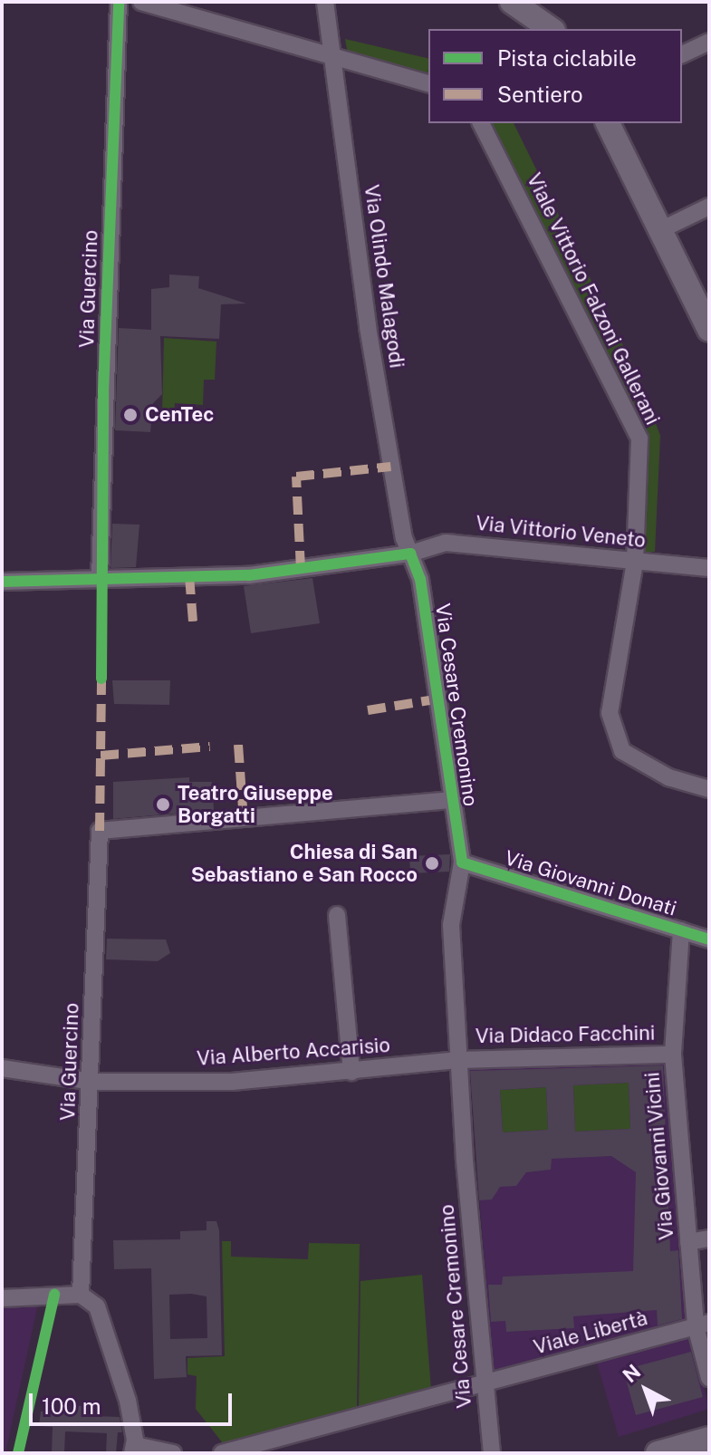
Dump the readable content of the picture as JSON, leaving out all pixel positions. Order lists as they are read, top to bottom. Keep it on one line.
{"streets":{"street":["Via Olindo Malagodi","Via Guercino","Viale Vittorio Falzoni Gallerani","Via Vittorio Veneto","Via Cesare Cremonino","Via Giovanni Donati","Via Didaco Facchini","Via Alberto Accarisio","Via Giovanni Vicini","Viale Libertà"]},"crossings":[["Via Olindo Malagodi","Via Vittorio Veneto"],["Via Olindo Malagodi","Via Cesare Cremonino"],["Via Guercino","Via Vittorio Veneto"],["Via Guercino","Via Cesare Cremonino"],["Via Guercino","Via Alberto Accarisio"],["Viale Vittorio Falzoni Gallerani","Via Vittorio Veneto"],["Via Vittorio Veneto","Via Cesare Cremonino"],["Via Cesare Cremonino","Via Giovanni Donati"],["Via Cesare Cremonino","Via Didaco Facchini"],["Via Cesare Cremonino","Via Alberto Accarisio"],["Via Cesare Cremonino","Viale Libertà"],["Via Giovanni Donati","Via Giovanni Vicini"],["Via Didaco Facchini","Via Alberto Accarisio"],["Via Didaco Facchini","Via Giovanni Vicini"],["Via Giovanni Vicini","Viale Libertà"]],"places":["CenTec","Teatro Giuseppe Borgatti","Chiesa di San Sebastiano e San Rocco"],"legend":["Pista ciclabile","Sentiero"],"scale_bar":"100 m","north":"top left"}
